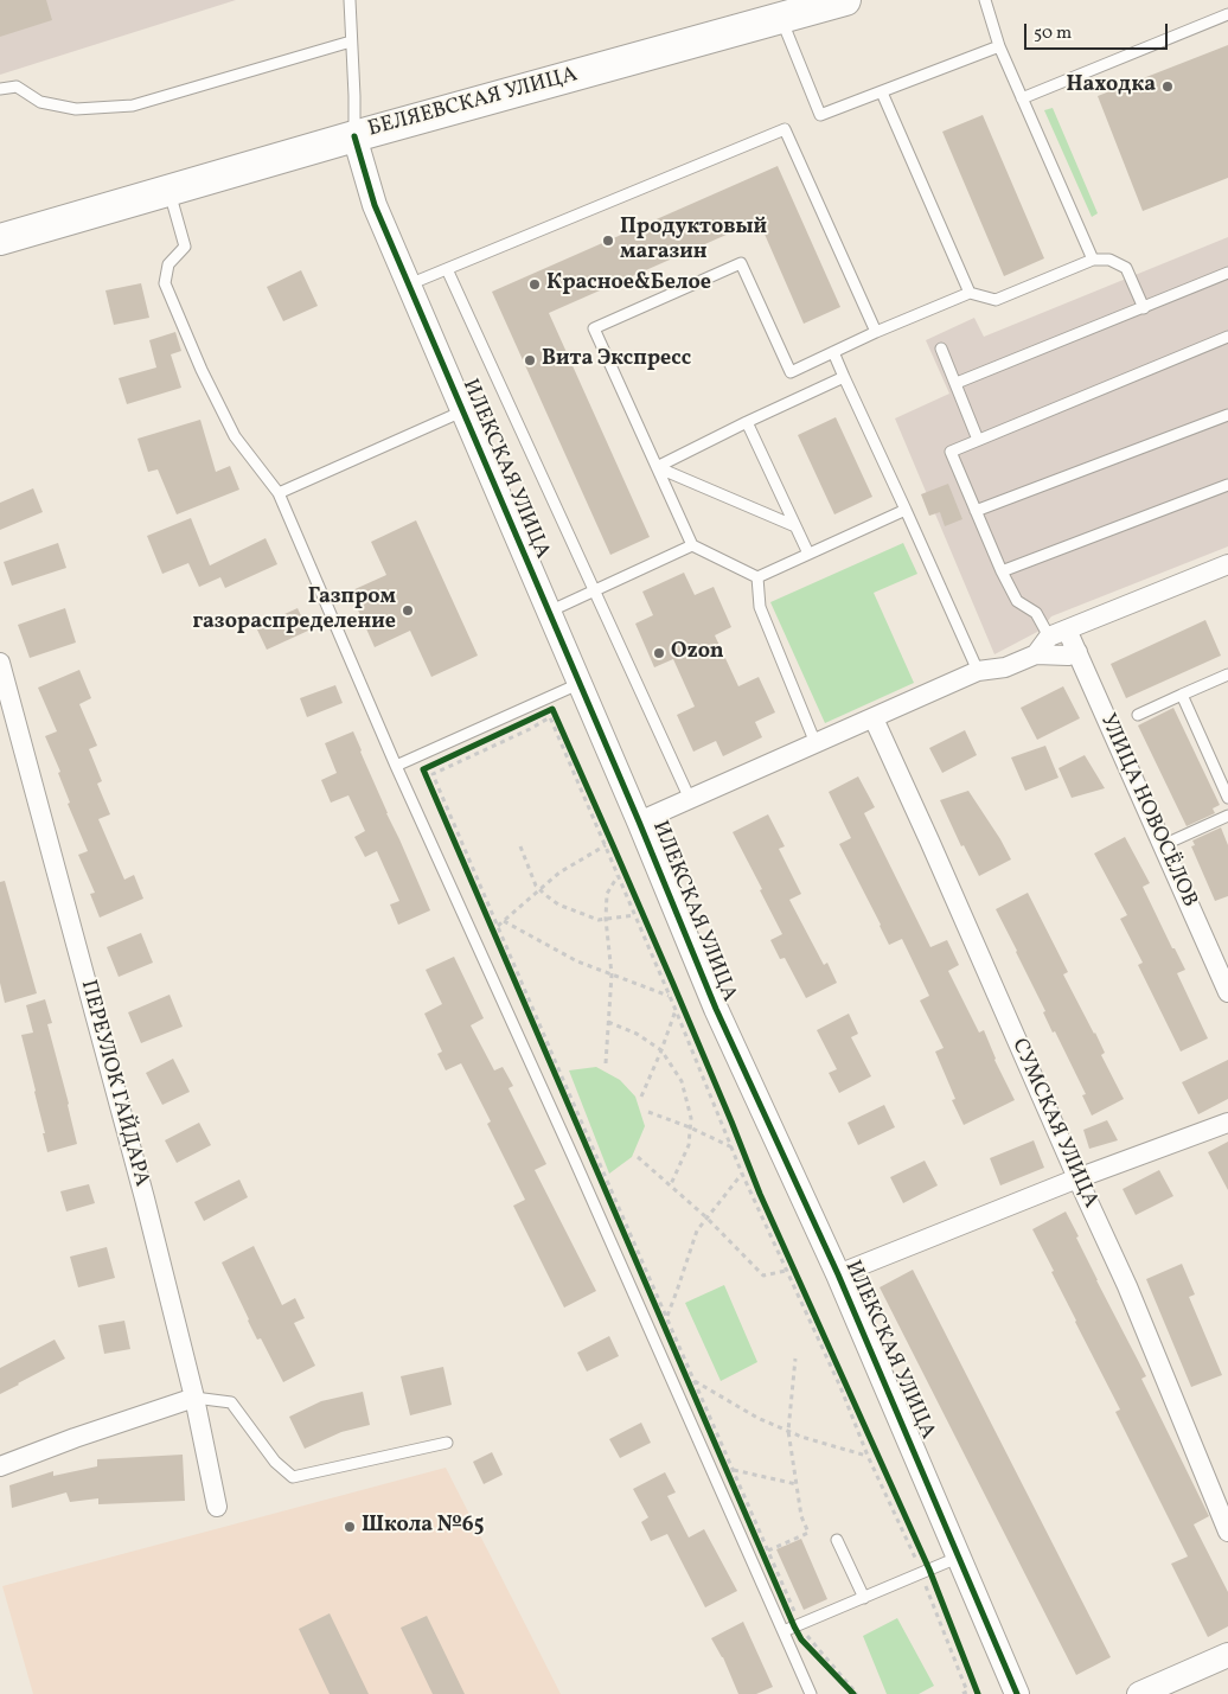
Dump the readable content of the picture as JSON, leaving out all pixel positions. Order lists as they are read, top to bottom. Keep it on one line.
{"streets":{"main road":["БЕЛЯЕВСКАЯ УЛИЦА"],"street":["ИЛЕКСКАЯ УЛИЦА","УЛИЦА НОВОСЁЛОВ","ПЕРЕУЛОК ГАЙДАРА","СУМСКАЯ УЛИЦА"]},"crossings":[["БЕЛЯЕВСКАЯ УЛИЦА","ИЛЕКСКАЯ УЛИЦА"]],"places":["Находка","Продуктовый магазин","Красное&Белое","Вита Экспресс","Газпром газораспределение","Ozon","Школа №65"],"scale_bar":"50 m"}
